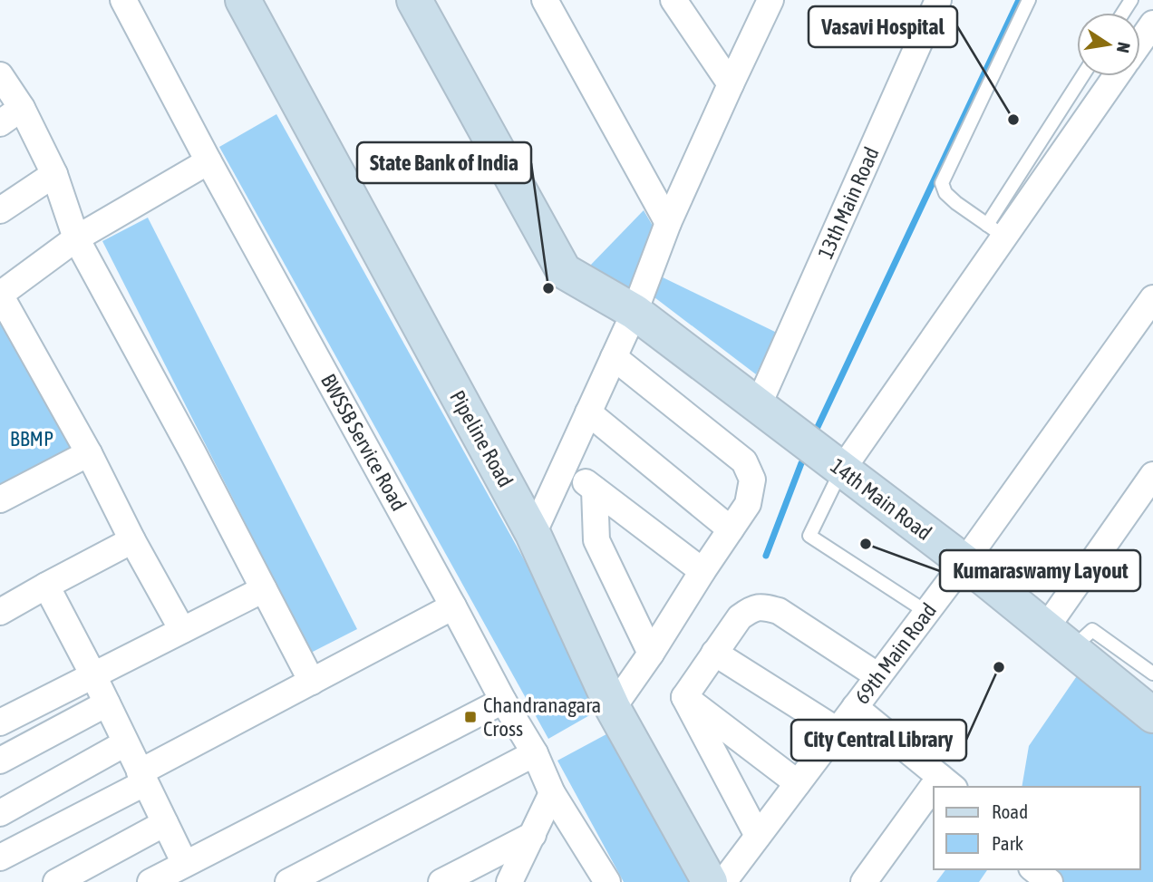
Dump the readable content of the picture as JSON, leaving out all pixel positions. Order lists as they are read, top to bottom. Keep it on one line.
{"streets":{"main road":["Pipeline Road","14th Main Road"],"street":["13th Main Road","BWSSB Service Road","69th Main Road"]},"crossings":[["13th Main Road","14th Main Road"],["14th Main Road","69th Main Road"]],"parks":["BBMP"],"places":{"other":["Vasavi Hospital","State Bank of India","Kumaraswamy Layout","City Central Library"],"transit":["Chandranagara Cross"]},"legend":["Road","Park"],"north":"right"}
